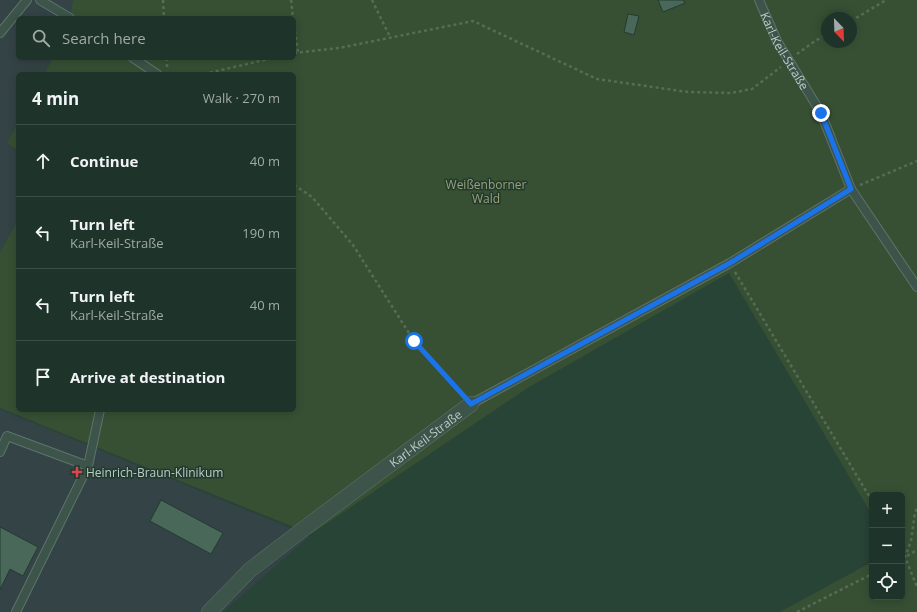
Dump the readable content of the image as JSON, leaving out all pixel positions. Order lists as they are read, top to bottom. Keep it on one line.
{"streets":{"street":["Karl-Keil-Straße"]},"parks":["Weißenborner Wald"],"places":{"health":["Heinrich-Braun-Klinikum"]},"north":"bottom right","page":{"search":"Search here","heading":["4 min","Walk · 270 m"],"list":[["Continue","40 m"],["Turn left","Karl-Keil-Straße","190 m"],["Turn left","Karl-Keil-Straße","40 m"],"Arrive at destination"],"map_buttons":["+","−"]}}
